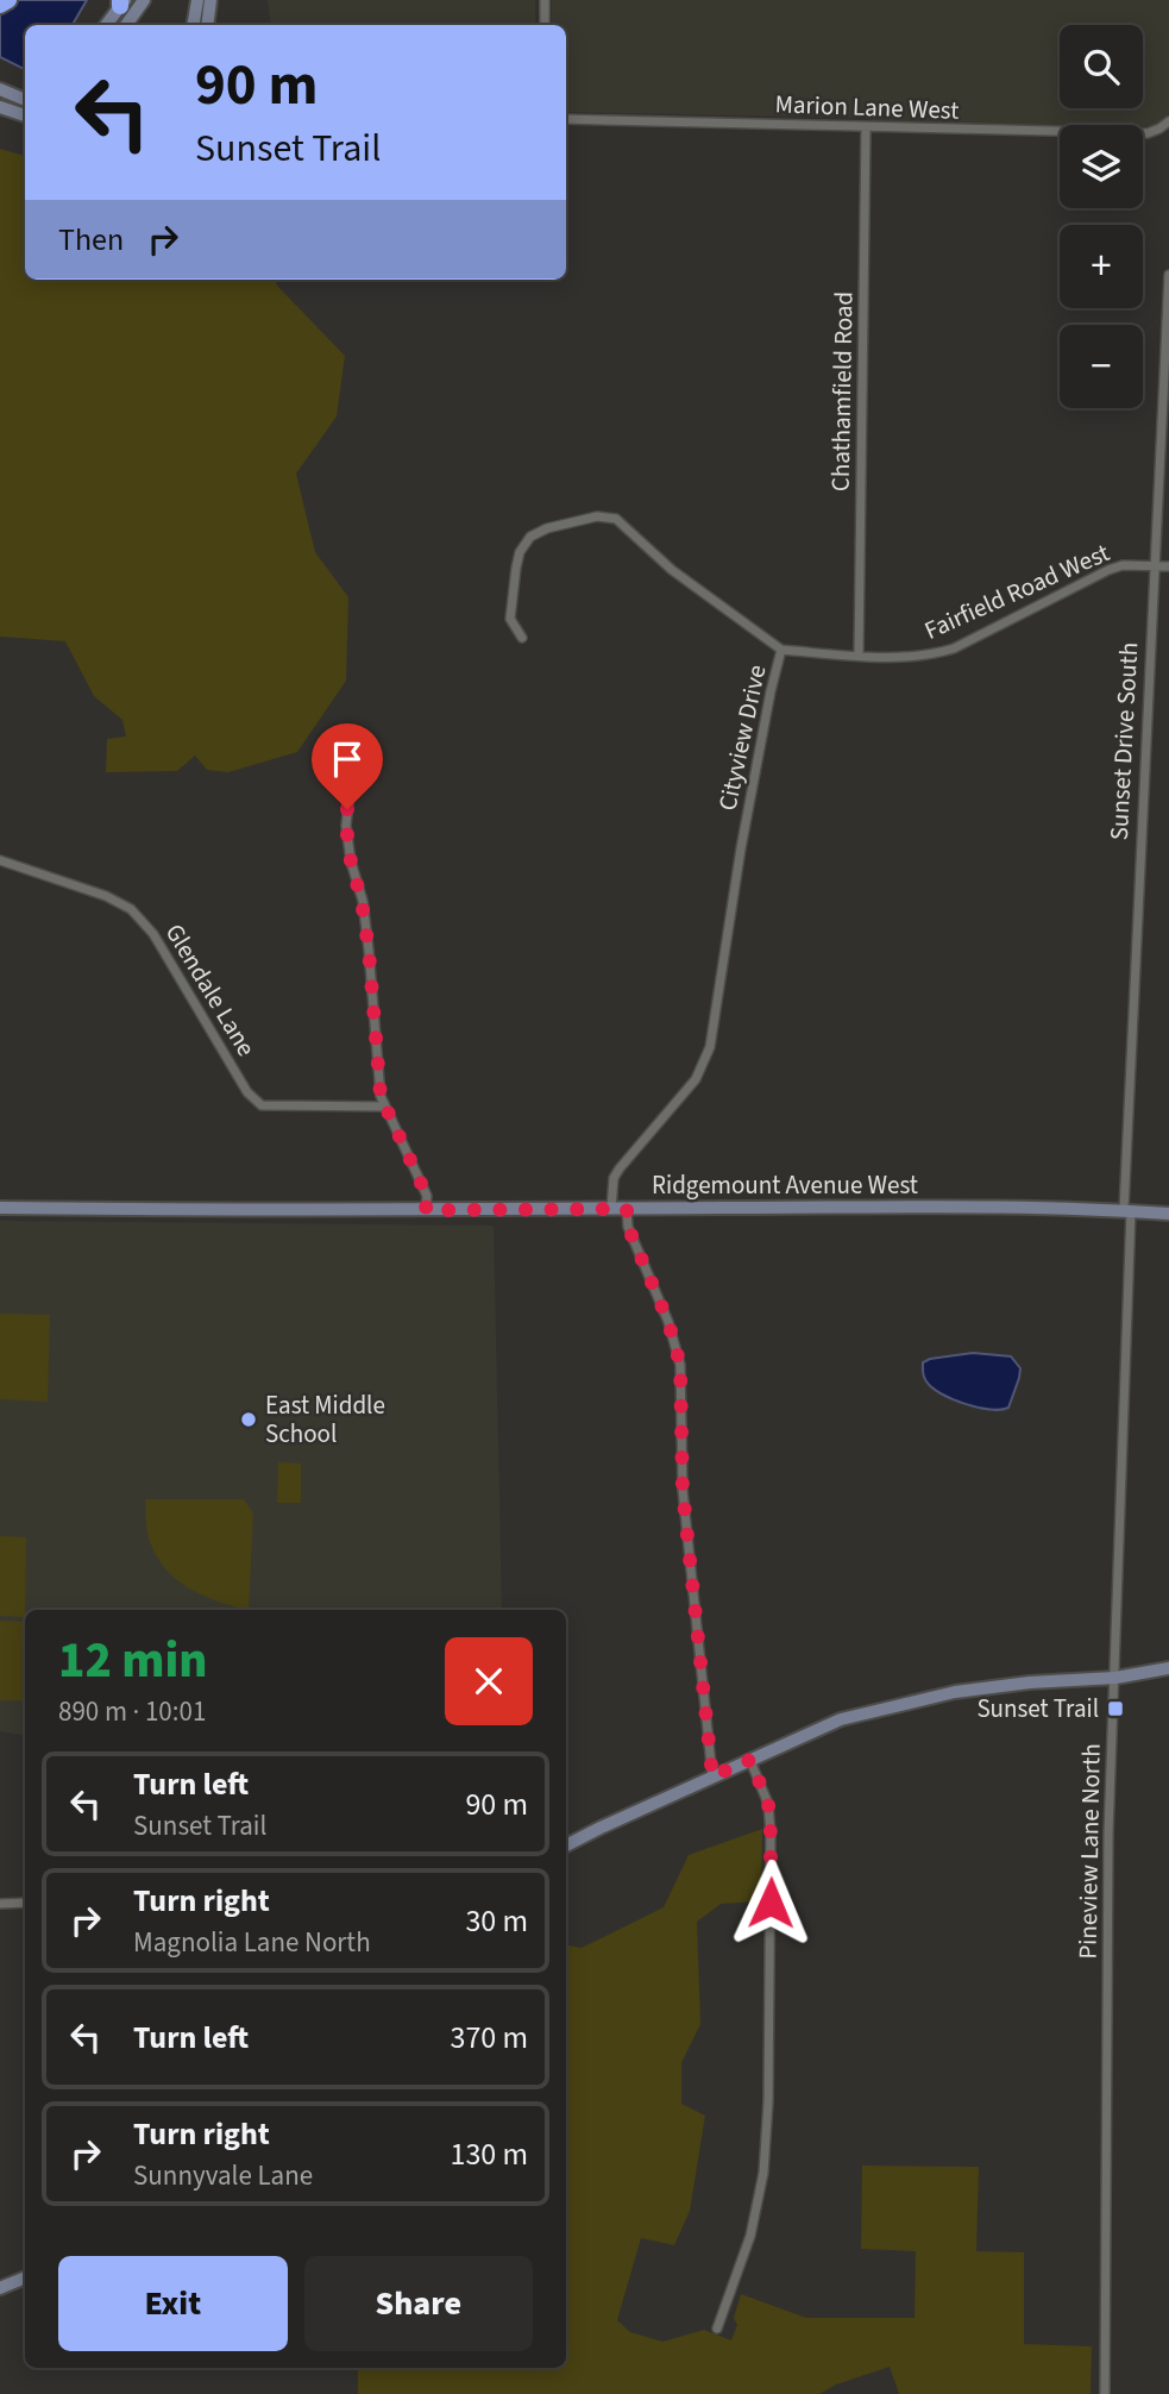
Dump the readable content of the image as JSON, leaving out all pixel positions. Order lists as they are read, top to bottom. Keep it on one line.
{"streets":{"street":["Marion Lane West","Chathamfield Road","Fairfield Road West","Cityview Drive","Sunset Drive South","Glendale Lane","Ridgemount Avenue West","Pineview Lane North"]},"crossings":[["Marion Lane West","Chathamfield Road"],["Chathamfield Road","Fairfield Road West"],["Fairfield Road West","Cityview Drive"],["Fairfield Road West","Sunset Drive South"],["Cityview Drive","Ridgemount Avenue West"],["Sunset Drive South","Ridgemount Avenue West"],["Sunset Drive South","Pineview Lane North"],["Ridgemount Avenue West","Pineview Lane North"]],"places":{"other":["East Middle School"],"transit":["Sunset Trail"]},"page":{"map_buttons":["+","−"],"turn":["90 m","Sunset Trail"],"then":"Then","heading":["12 min","890 m · 10:01"],"list":[{"name":"Turn left","note":"Sunset Trail","value":"90 m"},{"name":"Turn right","note":"Magnolia Lane North","value":"30 m"},{"name":"Turn left","value":"370 m"},{"name":"Turn right","note":"Sunnyvale Lane","value":"130 m"}],"buttons":["Exit","Share"]}}
